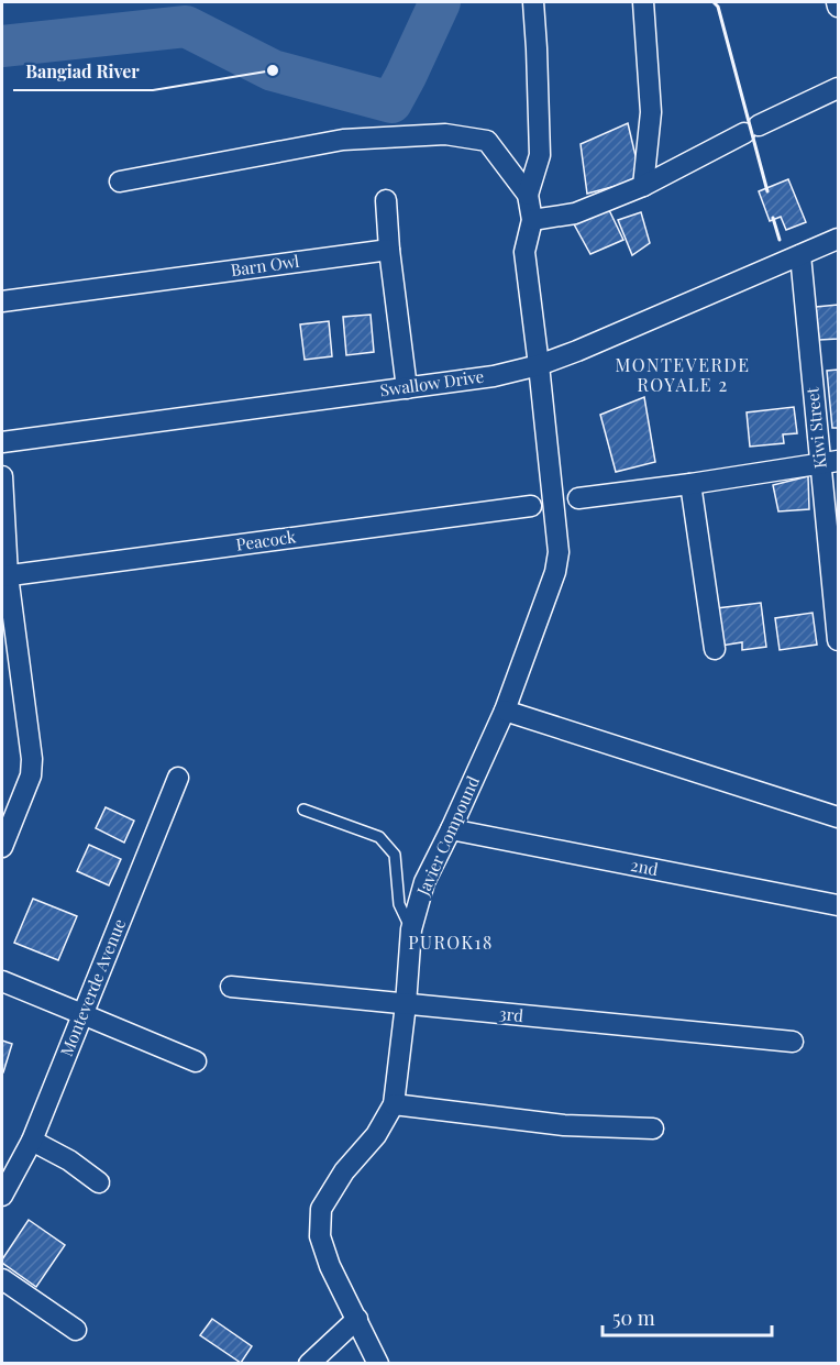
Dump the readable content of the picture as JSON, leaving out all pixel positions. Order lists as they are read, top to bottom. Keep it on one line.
{"streets":{"street":["Barn Owl","Swallow Drive","Kiwi Street","Peacock","Javier Compound","2nd","Monteverde Avenue","3rd"]},"crossings":[["Swallow Drive","Kiwi Street"],["Swallow Drive","Javier Compound"],["Javier Compound","2nd"],["Javier Compound","3rd"]],"districts":["MONTEVERDE ROYALE 2","PUROK18"],"places":["Bangiad River"],"scale_bar":"50 m"}
